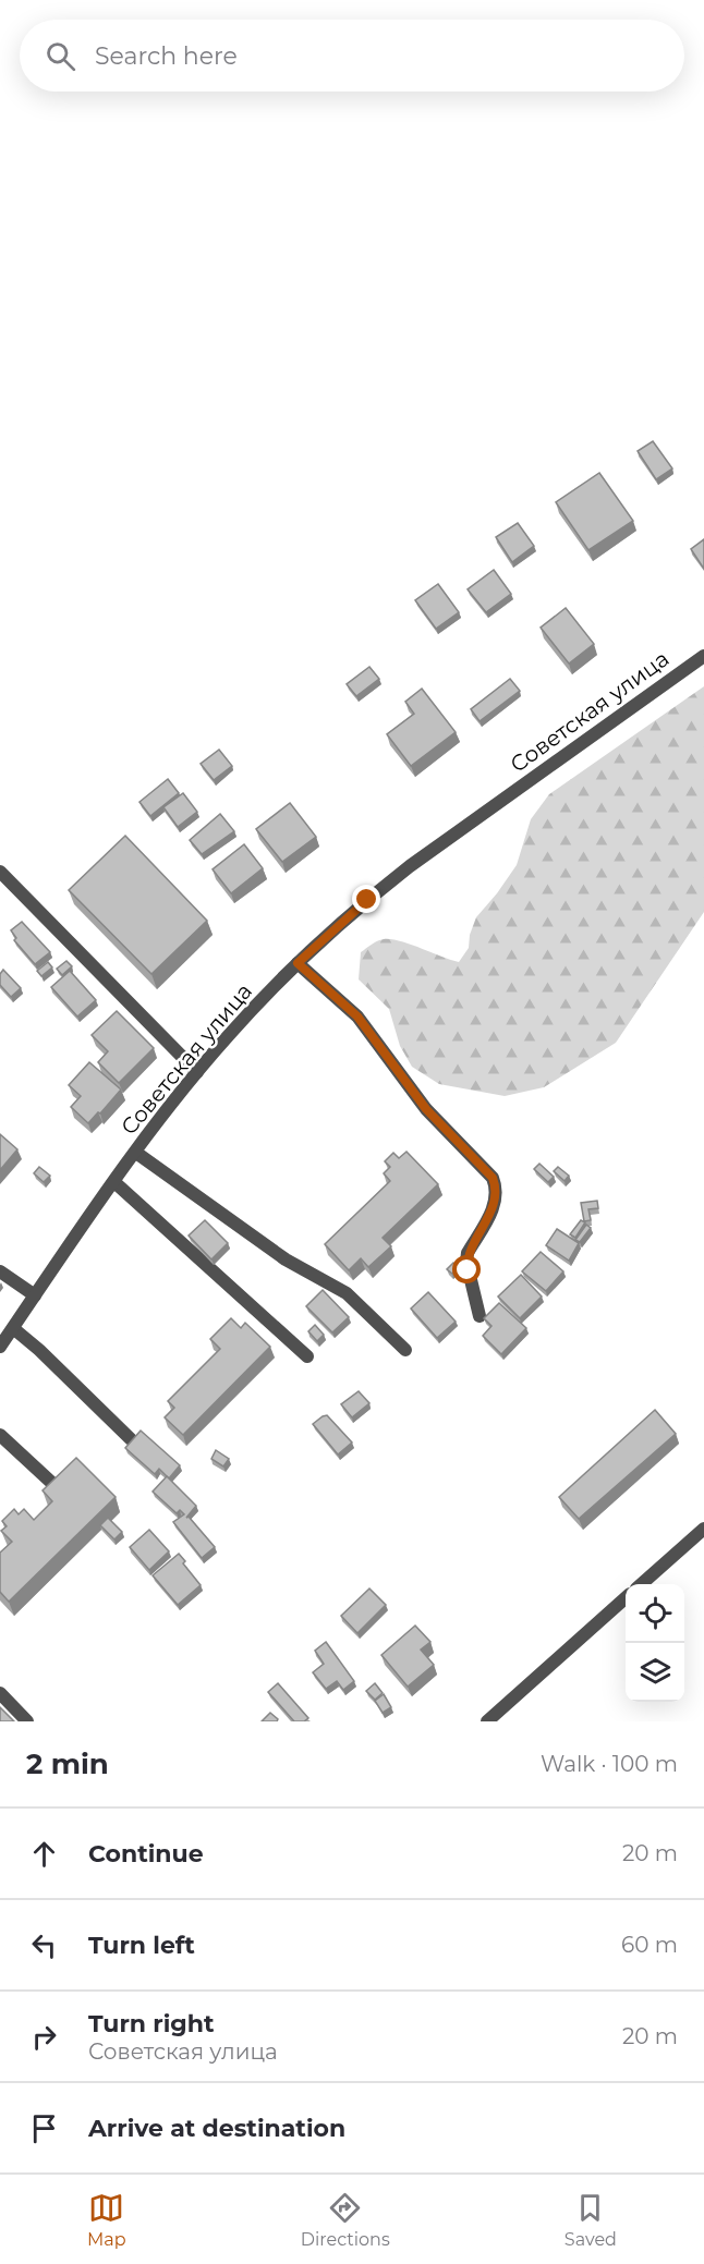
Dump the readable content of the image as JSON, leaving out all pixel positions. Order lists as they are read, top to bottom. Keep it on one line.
{"streets":{"street":["Советская улица"]},"page":{"search":"Search here","heading":["2 min","Walk · 100 m"],"list":[["Continue","20 m"],["Turn left","60 m"],["Turn right","Советская улица","20 m"],"Arrive at destination"],"nav":["Map","Directions","Saved"]}}
